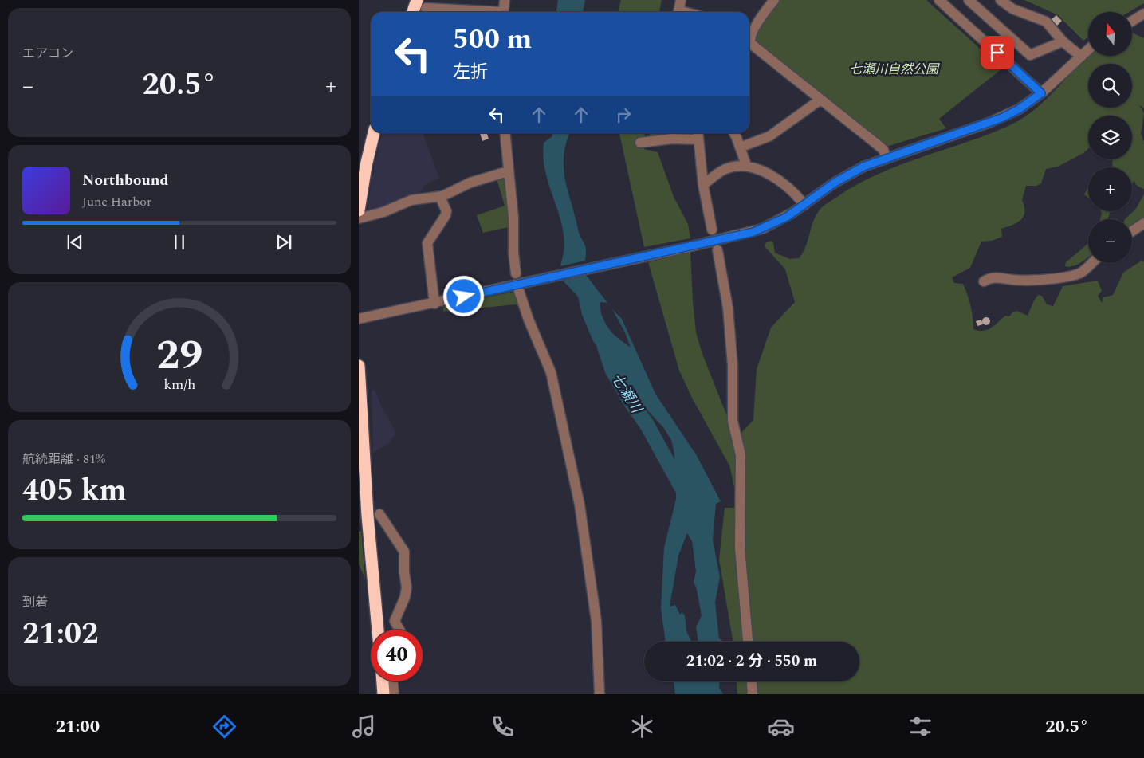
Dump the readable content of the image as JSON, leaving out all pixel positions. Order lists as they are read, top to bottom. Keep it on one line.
{"water":["七瀬川"],"parks":["七瀬川自然公園"],"north":"top","page":{"tile":["エアコン",["航続距離 · 81%","405 km"],["到着","21:02"]],"map_buttons":["+","−"],"turn":["500 m","左折"],"heat":["−","20.5°","+"],"song":["Northbound","June Harbor"],"limit":"40","trip":"21:02 · 2 分 · 550 m","tabs":["21:00","20.5°"],"gauge":["29","km/h"]}}
